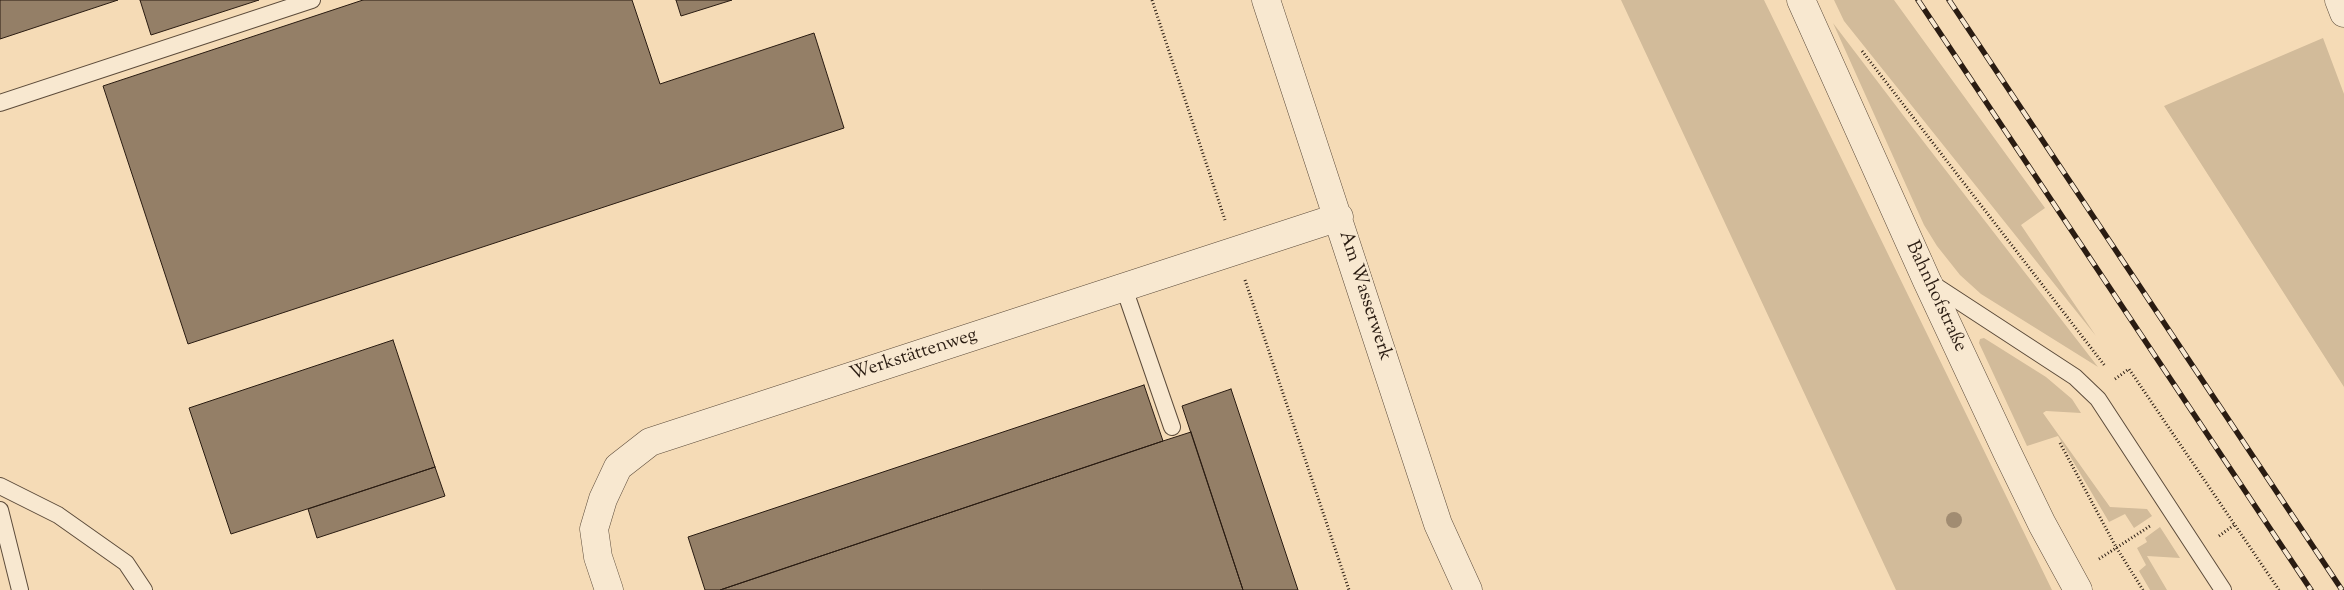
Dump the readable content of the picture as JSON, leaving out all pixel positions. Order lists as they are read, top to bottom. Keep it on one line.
{"streets":{"street":["Am Wasserwerk","Bahnhofstraße","Werkstättenweg"]},"crossings":[["Am Wasserwerk","Werkstättenweg"]]}
